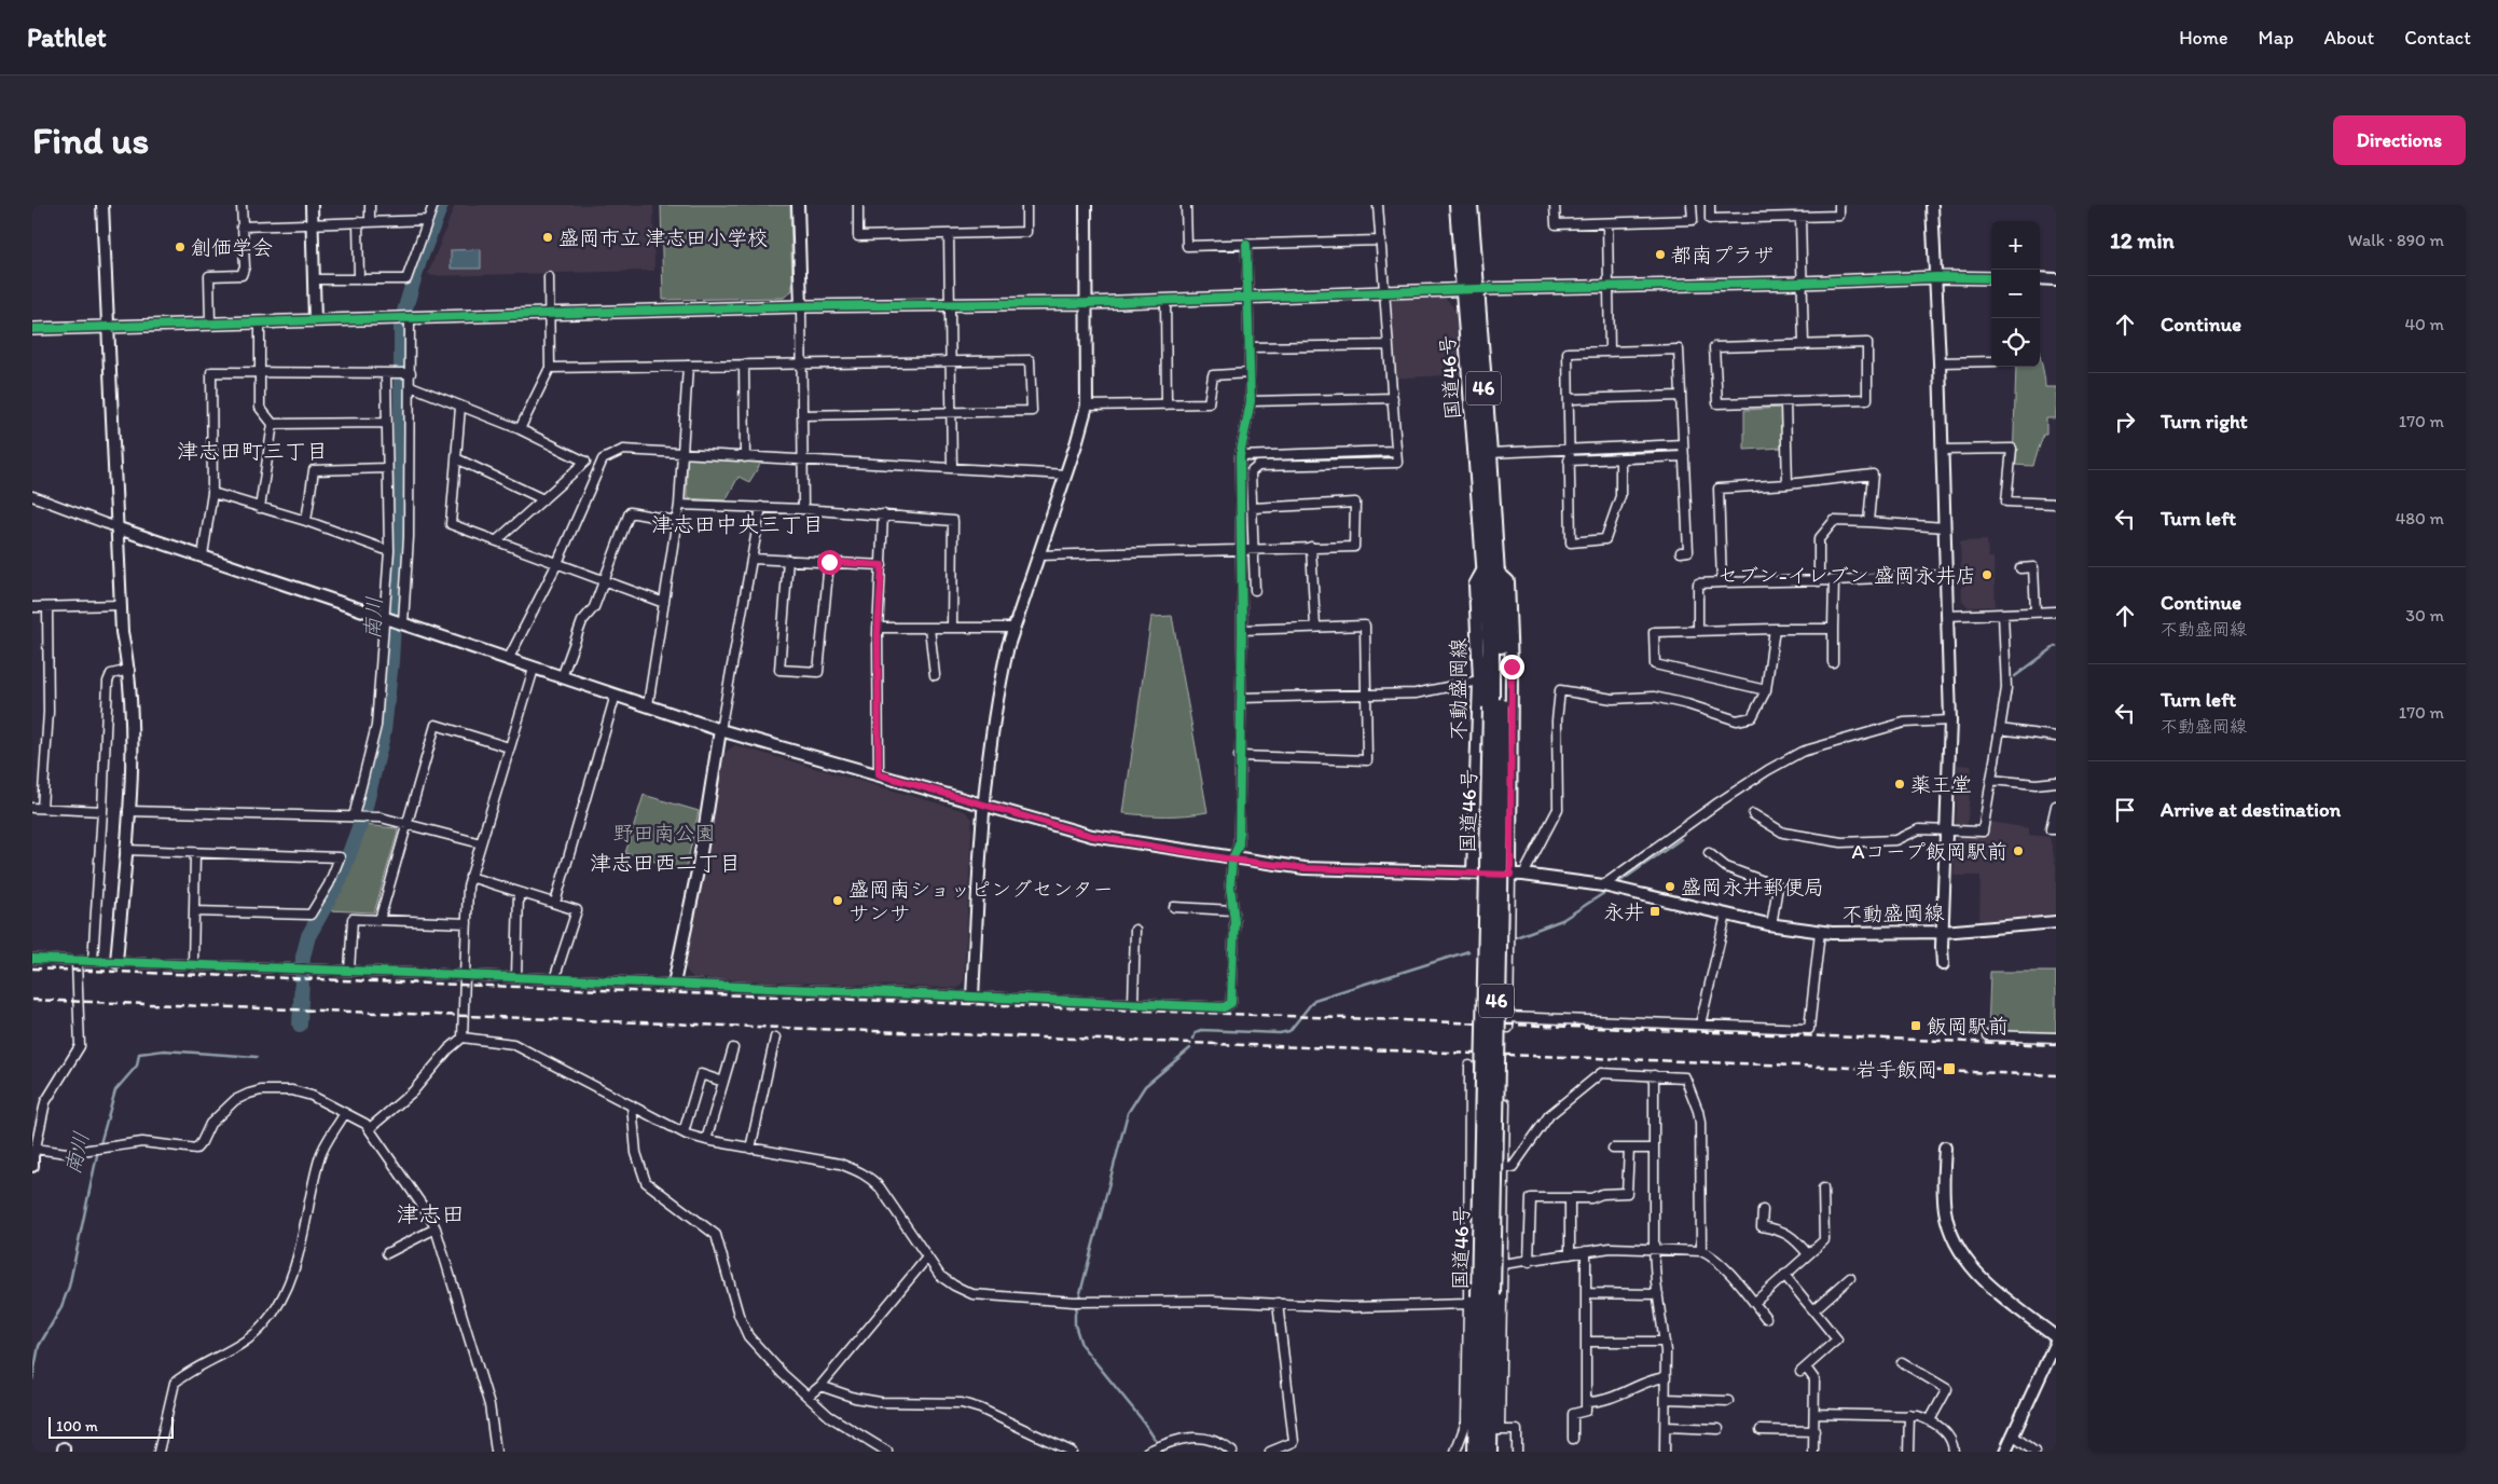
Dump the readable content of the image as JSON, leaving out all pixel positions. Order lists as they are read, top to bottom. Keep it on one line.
{"streets":{"highway":["国道46号","46"],"street":["不動盛岡線"]},"crossings":[["国道46号","不動盛岡線"]],"districts":["津志田町三丁目","津志田中央三丁目","津志田西二丁目","津志田"],"water":["南川"],"parks":["野田南公園"],"places":{"other":["盛岡市立 津志田小学校","創価学会","都南プラザ","セブン-イレブン 盛岡永井店","薬王堂","Aコープ飯岡駅前","盛岡永井郵便局","盛岡南ショッピングセンター サンサ"],"transit":["永井","飯岡駅前","岩手飯岡"]},"scale_bar":"100 m","page":{"header":"Pathlet","nav":["Home","Map","About","Contact"],"buttons":"Directions","title":"Find us","heading":["12 min","Walk · 890 m"],"map_buttons":["+","−"],"list":[["Continue","40 m"],["Turn right","170 m"],["Turn left","480 m"],["Continue","不動盛岡線","30 m"],["Turn left","不動盛岡線","170 m"],"Arrive at destination"],"scale":"100 m"}}
